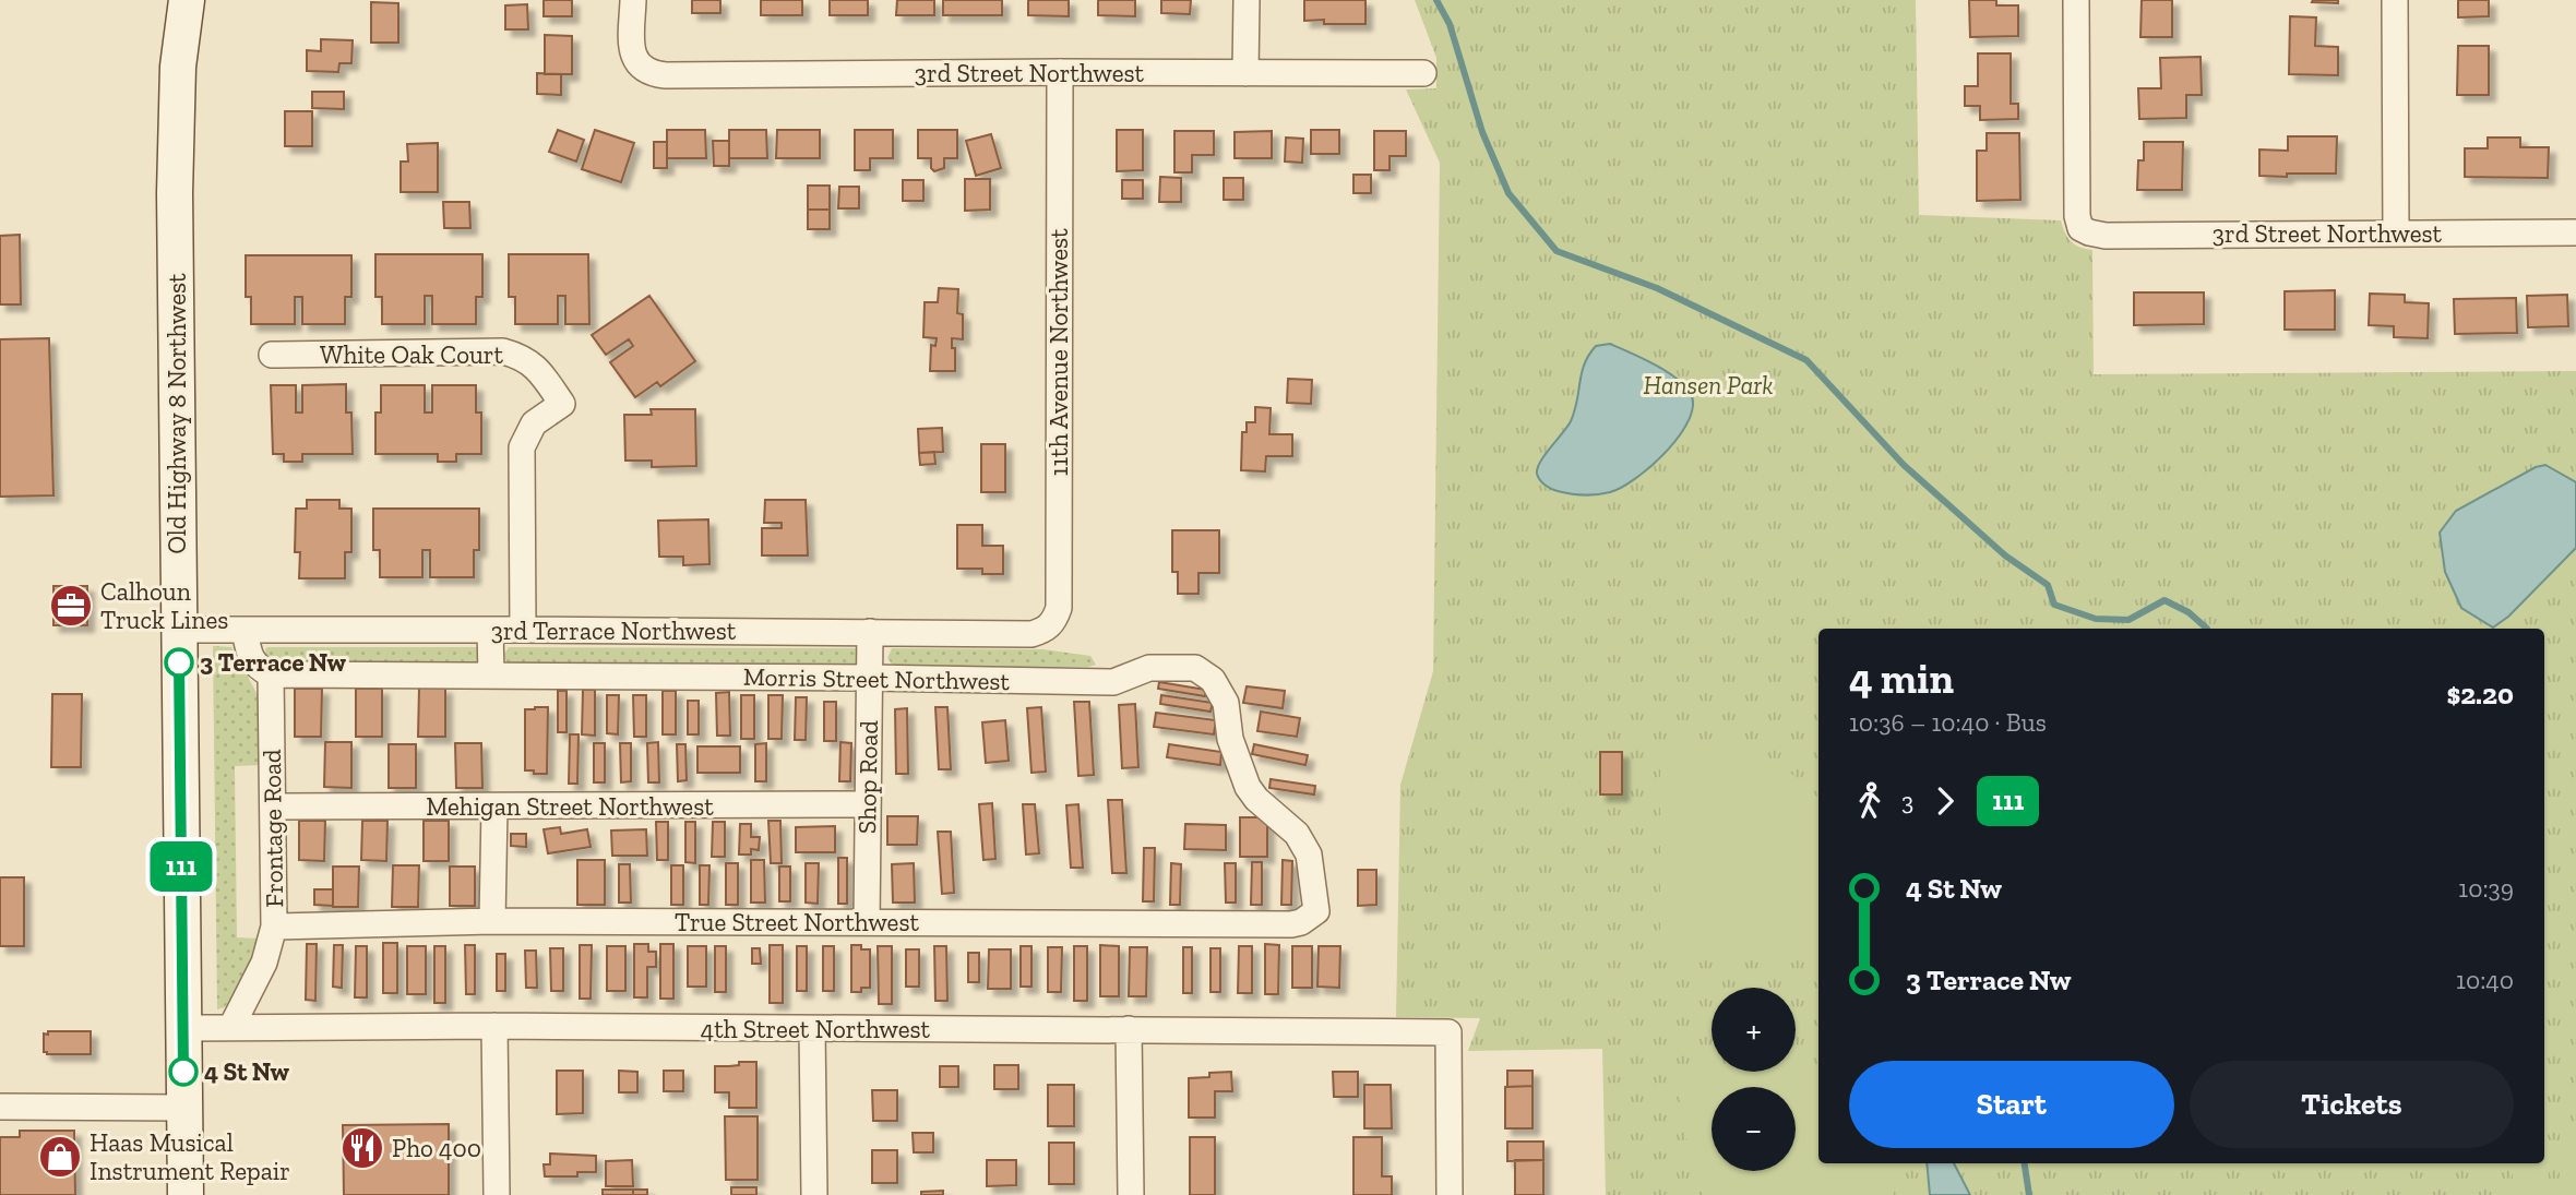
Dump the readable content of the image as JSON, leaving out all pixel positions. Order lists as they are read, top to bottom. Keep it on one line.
{"streets":{"street":["3rd Street Northwest","11th Avenue Northwest","White Oak Court","Old Highway 8 Northwest","3rd Terrace Northwest","Morris Street Northwest","Shop Road","Mehigan Street Northwest","Frontage Road","True Street Northwest","4th Street Northwest"]},"crossings":[["3rd Street Northwest","11th Avenue Northwest"],["11th Avenue Northwest","3rd Terrace Northwest"],["White Oak Court","3rd Terrace Northwest"],["Old Highway 8 Northwest","3rd Terrace Northwest"],["Old Highway 8 Northwest","4th Street Northwest"],["3rd Terrace Northwest","Shop Road"],["Morris Street Northwest","Shop Road"],["Morris Street Northwest","Frontage Road"],["Morris Street Northwest","True Street Northwest"],["Shop Road","Mehigan Street Northwest"],["Shop Road","True Street Northwest"],["Mehigan Street Northwest","Frontage Road"],["Frontage Road","True Street Northwest"],["Frontage Road","4th Street Northwest"]],"parks":["Hansen Park"],"places":{"office":["Calhoun Truck Lines"],"other":["3 Terrace Nw","4 St Nw"],"restaurant":["Pho 400"],"shop":["Haas Musical Instrument Repair"]},"lines":["bus line 111"],"page":{"on_map":"111","heading":["4 min","10:36 – 10:40 · Bus","$2.20"],"legs":["3","111"],"list":[{"name":"4 St Nw","value":"10:39"},{"name":"3 Terrace Nw","value":"10:40"}],"map_buttons":["+","−"],"buttons":["Start","Tickets"]}}
